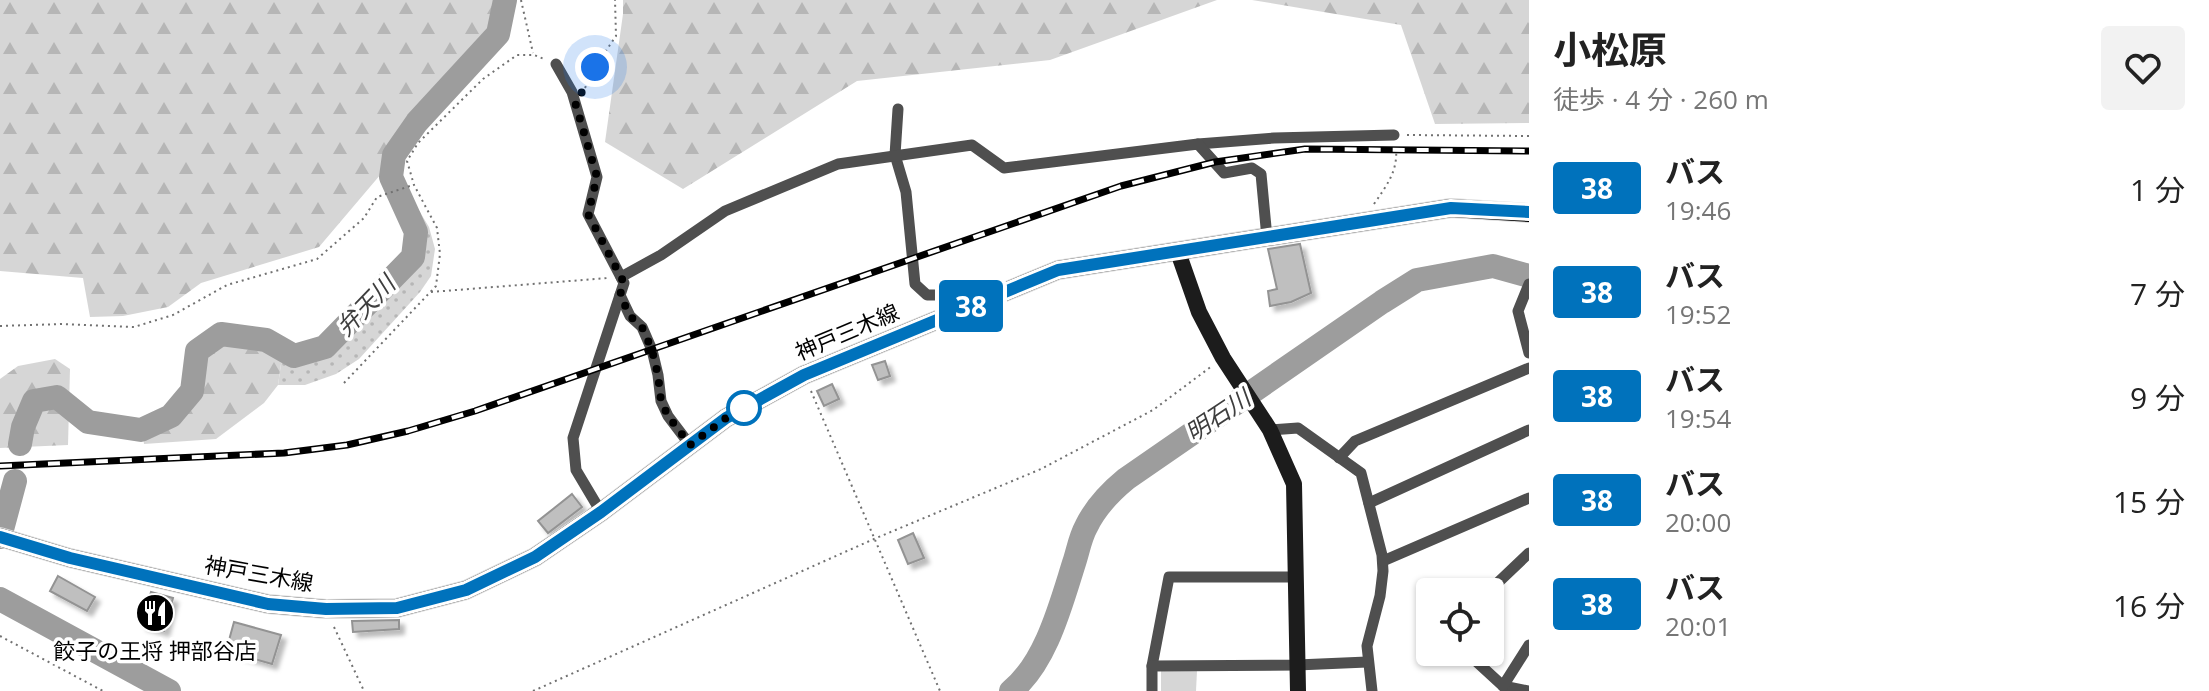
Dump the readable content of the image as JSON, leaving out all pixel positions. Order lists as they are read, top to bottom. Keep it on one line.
{"streets":{"main road":["神戸三木線"]},"water":["弁天川","明石川"],"places":{"restaurant":["餃子の王将 押部谷店"]},"lines":["bus line 38"],"page":{"on_map":"38","heading":["小松原","徒歩 · 4 分 · 260 m"],"list":[{"mark":"38","name":"バス","note":"19:46","value":"1 分"},{"mark":"38","name":"バス","note":"19:52","value":"7 分"},{"mark":"38","name":"バス","note":"19:54","value":"9 分"},{"mark":"38","name":"バス","note":"20:00","value":"15 分"},{"mark":"38","name":"バス","note":"20:01","value":"16 分"}]}}
